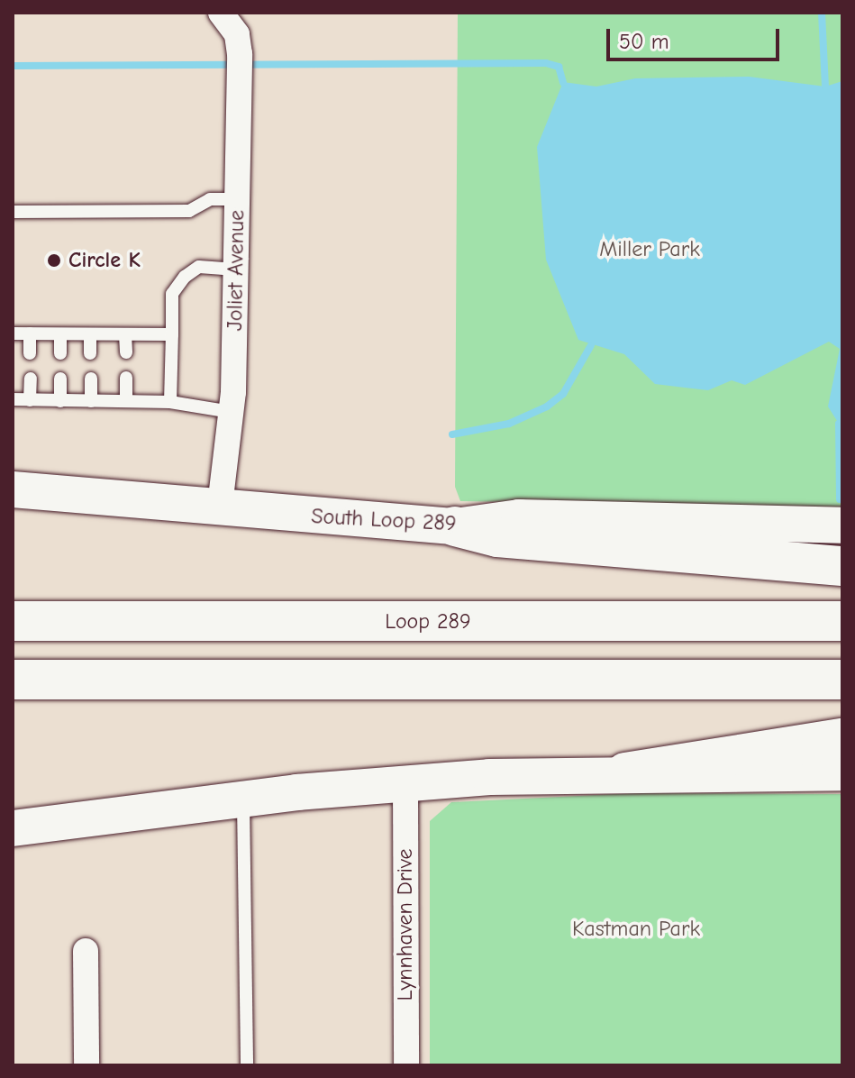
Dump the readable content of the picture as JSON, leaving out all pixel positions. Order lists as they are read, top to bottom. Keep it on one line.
{"streets":{"highway":["Loop 289"],"main road":["South Loop 289"],"street":["Joliet Avenue","Lynnhaven Drive"]},"crossings":[["Joliet Avenue","South Loop 289"]],"parks":["Miller Park","Kastman Park"],"places":["Circle K"],"scale_bar":"50 m"}
